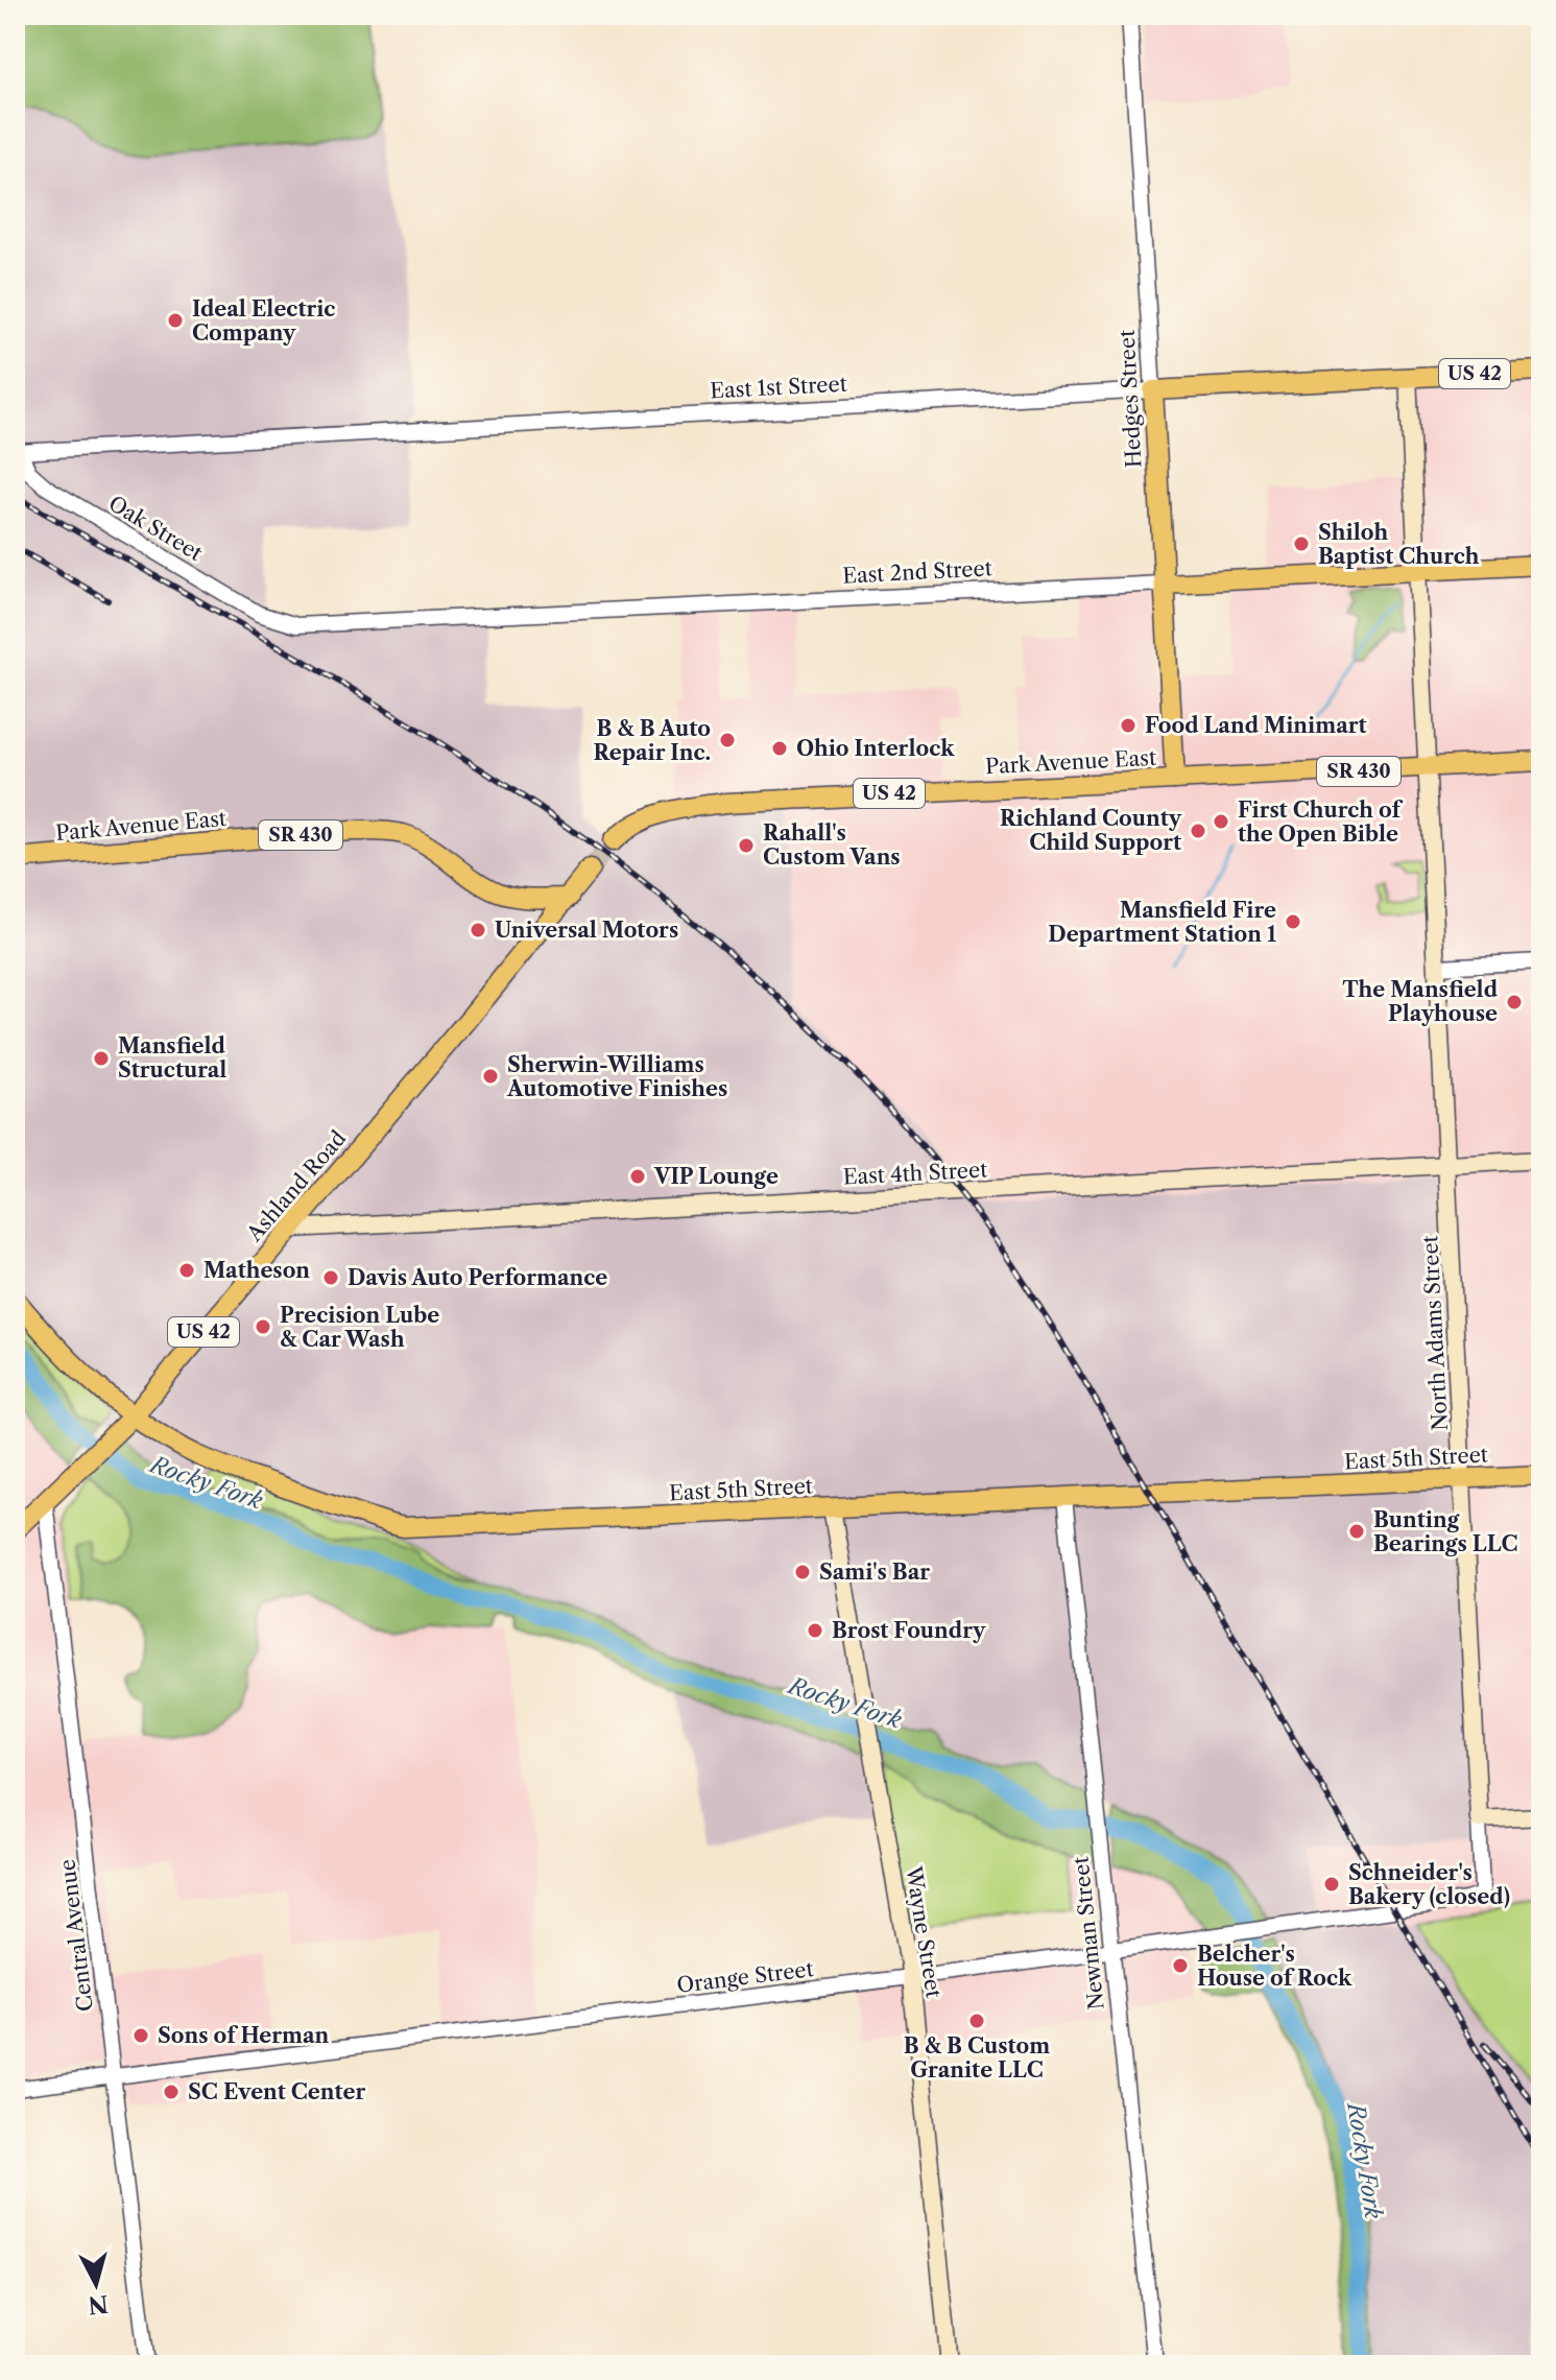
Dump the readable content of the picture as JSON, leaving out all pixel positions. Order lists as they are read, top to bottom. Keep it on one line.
{"streets":{"main road":["US 42","East 1st Street","Hedges Street","East 2nd Street","Park Avenue East","SR 430","East 4th Street","Ashland Road","North Adams Street","East 5th Street","Wayne Street"],"street":["Oak Street","Newman Street","Central Avenue","Orange Street"]},"crossings":[["US 42","Park Avenue East"],["US 42","Ashland Road"],["East 1st Street","Hedges Street"],["East 1st Street","Oak Street"],["East 1st Street","North Adams Street"],["Hedges Street","East 2nd Street"],["Hedges Street","Park Avenue East"],["Oak Street","East 2nd Street"],["East 2nd Street","North Adams Street"],["Park Avenue East","Ashland Road"],["Park Avenue East","North Adams Street"],["East 4th Street","Ashland Road"],["East 4th Street","North Adams Street"],["Ashland Road","East 5th Street"],["Ashland Road","Central Avenue"],["North Adams Street","East 5th Street"],["North Adams Street","Orange Street"],["East 5th Street","Wayne Street"],["East 5th Street","Newman Street"],["Wayne Street","Orange Street"],["Newman Street","Orange Street"],["Central Avenue","Orange Street"]],"water":["Rocky Fork"],"places":["Ideal Electric Company","Shiloh Baptist Church","Food Land Minimart","B & B Auto Repair Inc.","Ohio Interlock","First Church of the Open Bible","Richland County Child Support","Rahall's Custom Vans","Mansfield Fire Department Station 1","Universal Motors","The Mansfield Playhouse","Mansfield Structural","Sherwin-Williams Automotive Finishes","VIP Lounge","Matheson","Davis Auto Performance","Precision Lube & Car Wash","Bunting Bearings LLC","Sami's Bar","Brost Foundry","Schneider's Bakery (closed)","Belcher's House of Rock","B & B Custom Granite LLC","Sons of Herman","SC Event Center"],"north":"bottom"}
